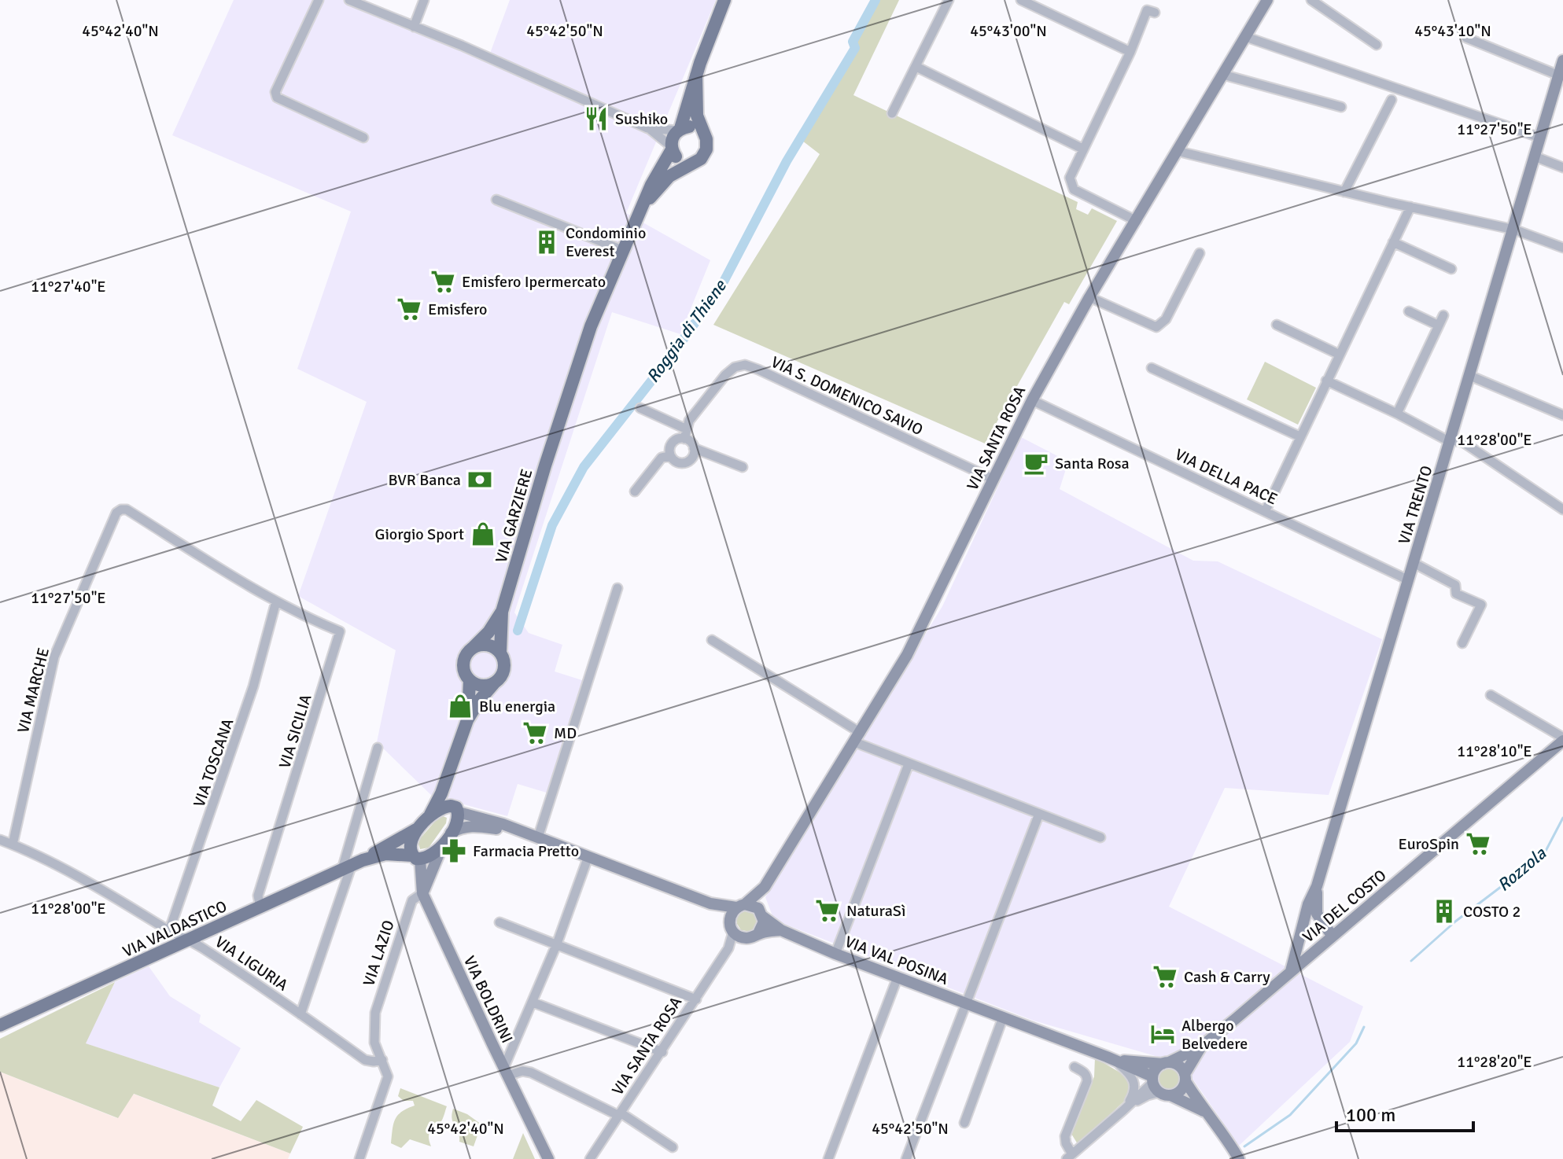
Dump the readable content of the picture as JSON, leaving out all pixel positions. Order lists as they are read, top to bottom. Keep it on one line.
{"streets":{"main road":["VIA GARZIERE","VIA VALDASTICO"],"street":["VIA S. DOMENICO SAVIO","VIA SANTA ROSA","VIA DELLA PACE","VIA TRENTO","VIA MARCHE","VIA SICILIA","VIA TOSCANA","VIA DEL COSTO","VIA LAZIO","VIA VAL POSINA","VIA LIGURIA","VIA BOLDRINI"]},"crossings":[["VIA S. DOMENICO SAVIO","VIA SANTA ROSA"],["VIA SANTA ROSA","VIA DELLA PACE"],["VIA SANTA ROSA","VIA VAL POSINA"],["VIA DELLA PACE","VIA TRENTO"],["VIA TRENTO","VIA DEL COSTO"],["VIA GARZIERE","VIA VALDASTICO"],["VIA GARZIERE","VIA VAL POSINA"],["VIA MARCHE","VIA SICILIA"],["VIA MARCHE","VIA TOSCANA"],["VIA MARCHE","VIA LIGURIA"],["VIA SICILIA","VIA TOSCANA"],["VIA SICILIA","VIA VALDASTICO"],["VIA TOSCANA","VIA LIGURIA"],["VIA DEL COSTO","VIA VAL POSINA"],["VIA VALDASTICO","VIA VAL POSINA"],["VIA VALDASTICO","VIA LIGURIA"],["VIA LAZIO","VIA LIGURIA"],["VIA LAZIO","VIA BOLDRINI"]],"water":["Roggia di Thiene","Rozzola"],"places":{"restaurant":["Sushiko"],"building":["Condominio Everest","COSTO 2"],"supermarket":["Emisfero Ipermercato","Emisfero","MD","EuroSpin","NaturaSì","Cash & Carry"],"cafe":["Santa Rosa"],"bank":["BVR Banca"],"shop":["Giorgio Sport","Blu energia"],"pharmacy":["Farmacia Pretto"],"hotel":["Albergo Belvedere"]},"scale_bar":"100 m","coordinates":["45°42'40\"N","45°42'50\"N","45°43'00\"N","45°43'10\"N","11°27'50\"E","11°27'40\"E","11°28'00\"E","11°28'10\"E","11°28'20\"E"]}
